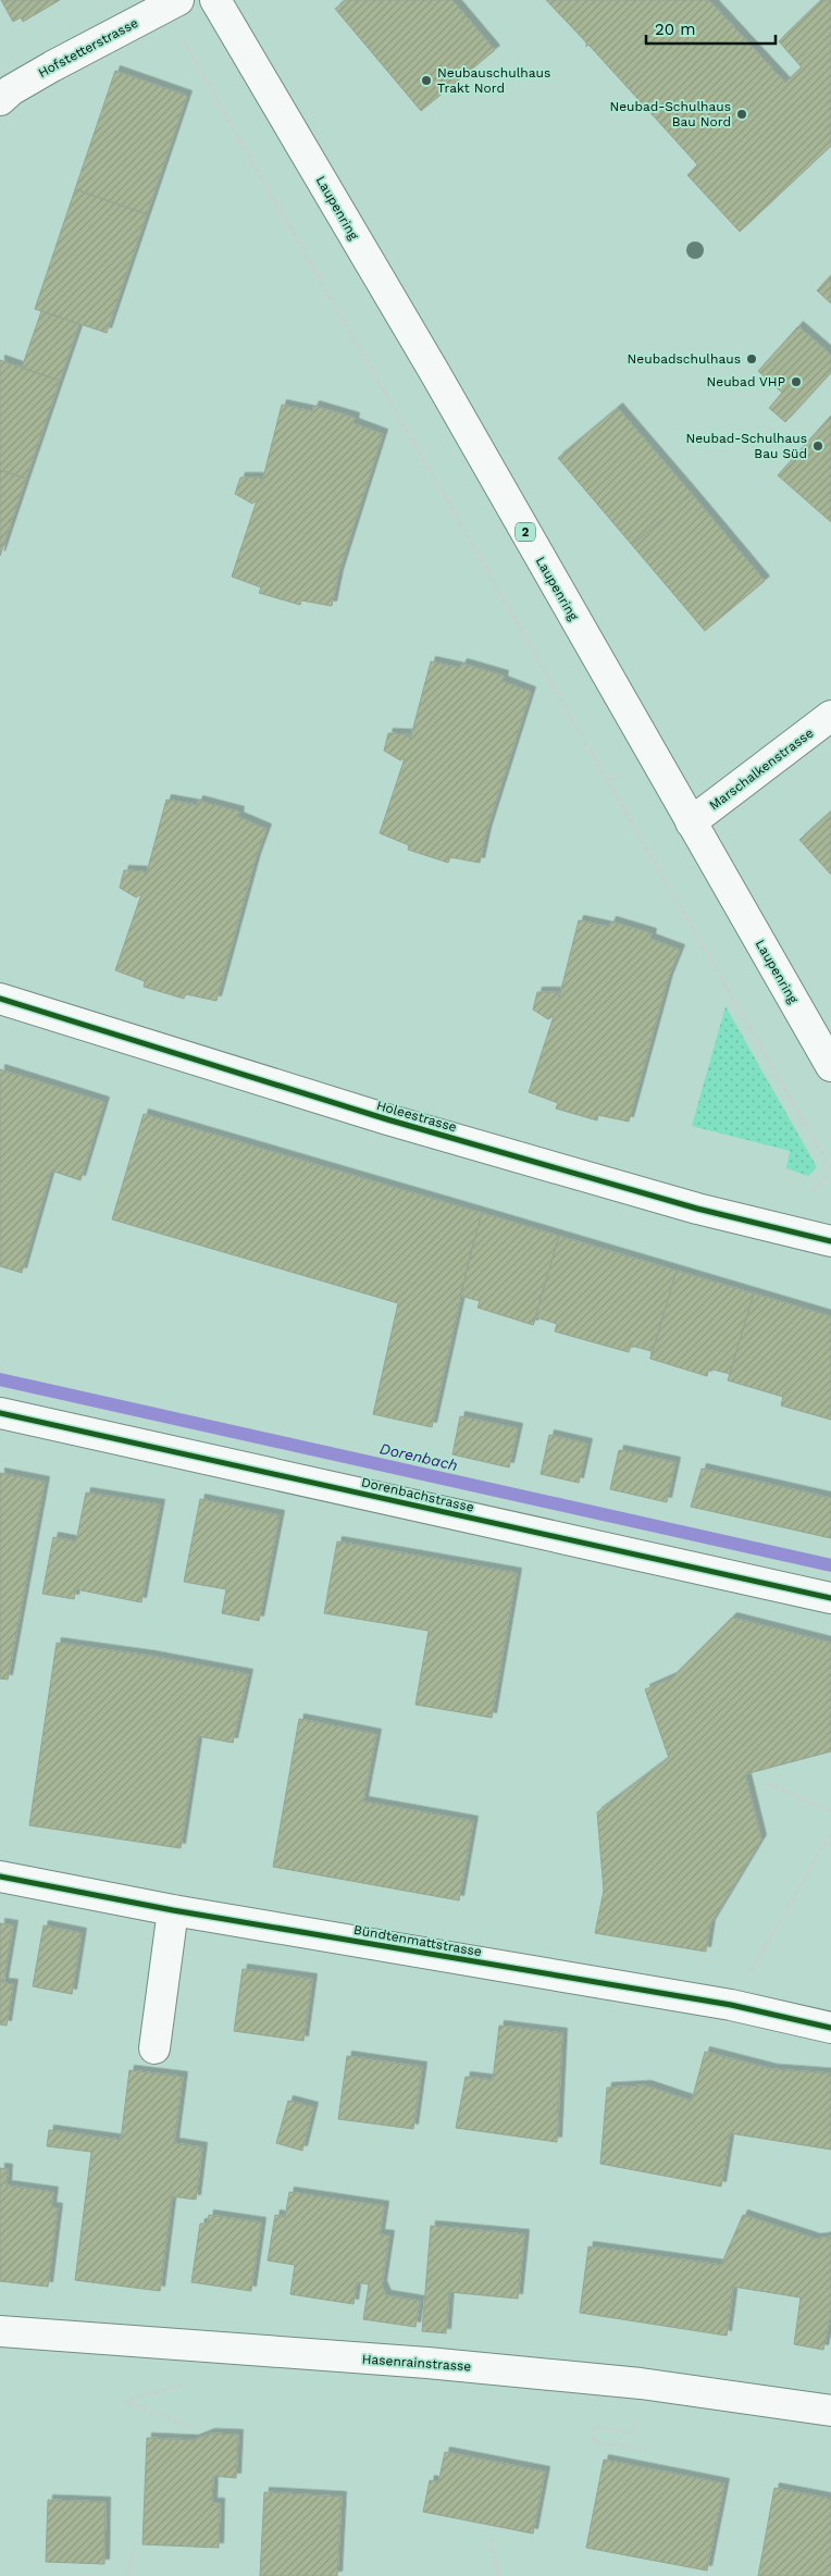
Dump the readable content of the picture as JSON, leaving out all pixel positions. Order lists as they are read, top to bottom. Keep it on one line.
{"streets":{"street":["Hofstetterstrasse","Laupenring","2","Marschalkenstrasse","Holeestrasse","Dorenbachstrasse","Bündtenmattstrasse","Hasenrainstrasse"]},"crossings":[["Laupenring","Marschalkenstrasse"]],"water":["Dorenbach"],"places":["Neubauschulhaus Trakt Nord","Neubad-Schulhaus Bau Nord","Neubadschulhaus","Neubad VHP","Neubad-Schulhaus Bau Süd"],"scale_bar":"20 m"}
